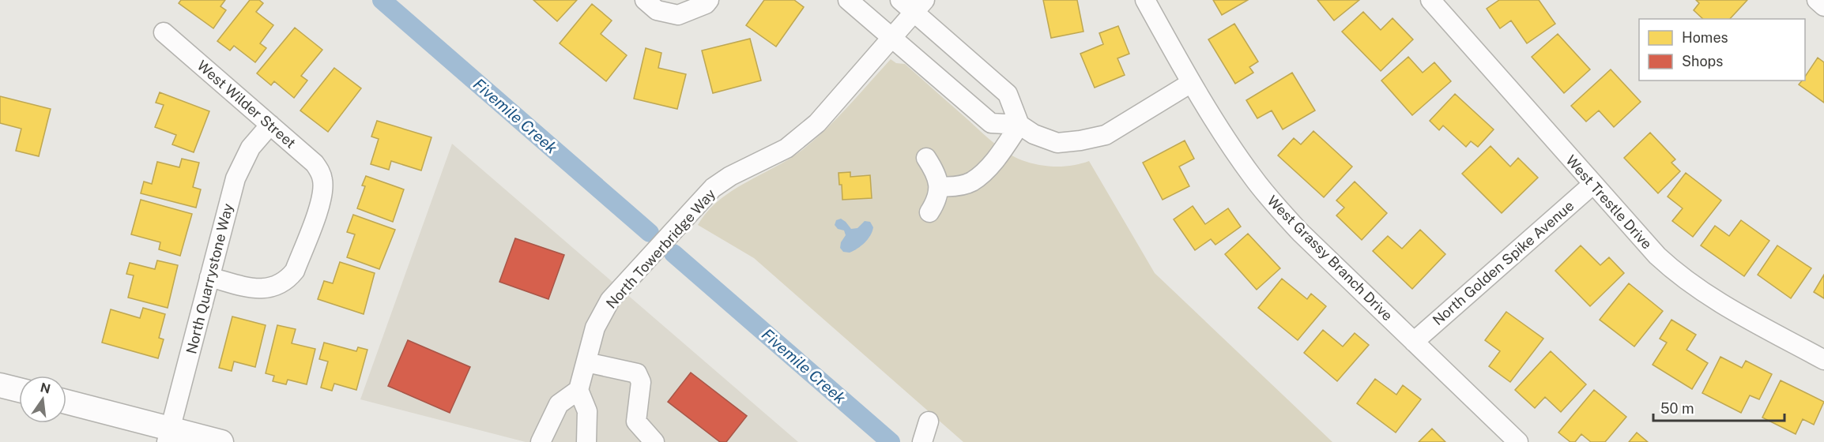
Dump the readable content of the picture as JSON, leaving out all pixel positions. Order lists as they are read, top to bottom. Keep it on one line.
{"streets":{"street":["West Wilder Street","West Trestle Drive","North Towerbridge Way","West Grassy Branch Drive","North Golden Spike Avenue","North Quarrystone Way"]},"crossings":[["West Wilder Street","North Quarrystone Way"],["West Trestle Drive","North Golden Spike Avenue"],["West Grassy Branch Drive","North Golden Spike Avenue"]],"water":["Fivemile Creek"],"legend":["Homes","Shops"],"scale_bar":"50 m","north":"top"}
